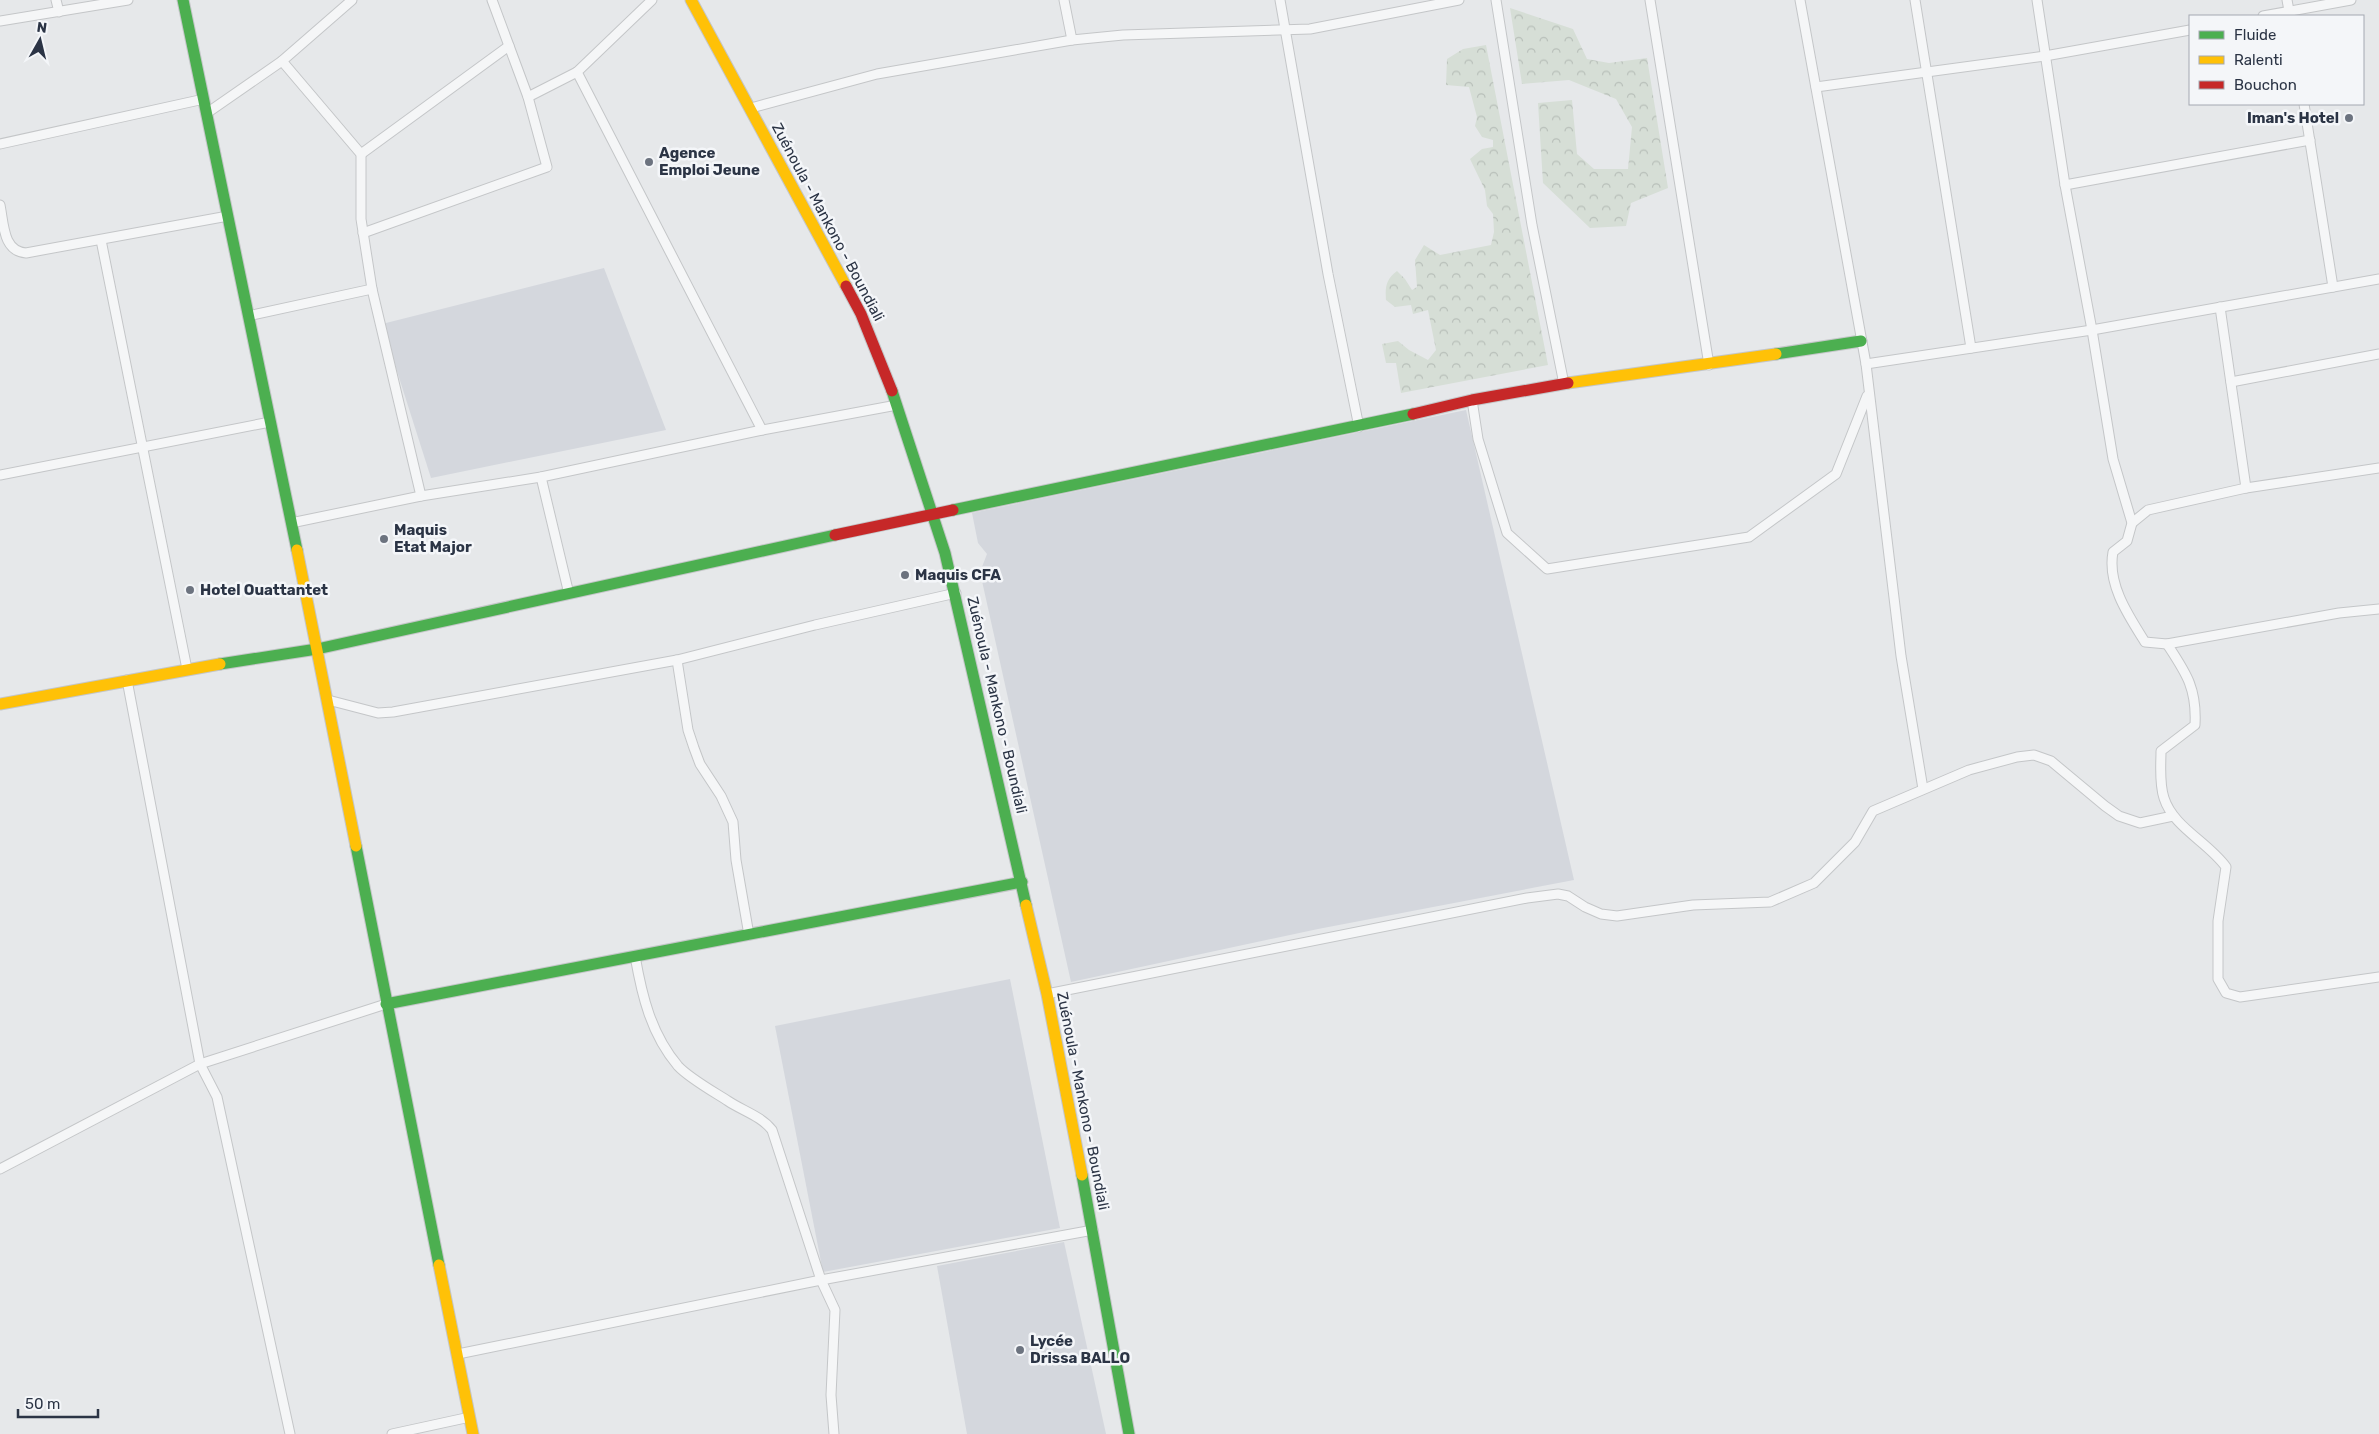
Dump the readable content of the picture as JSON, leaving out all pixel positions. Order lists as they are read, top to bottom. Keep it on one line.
{"streets":{"street":["Zuénoula - Mankono - Boundiali"]},"places":["Iman's Hotel","Agence Emploi Jeune","Maquis Etat Major","Maquis CFA","Hotel Ouattantet","Lycée Drissa BALLO"],"legend":["Fluide","Ralenti","Bouchon"],"scale_bar":"50 m","north":"top"}
